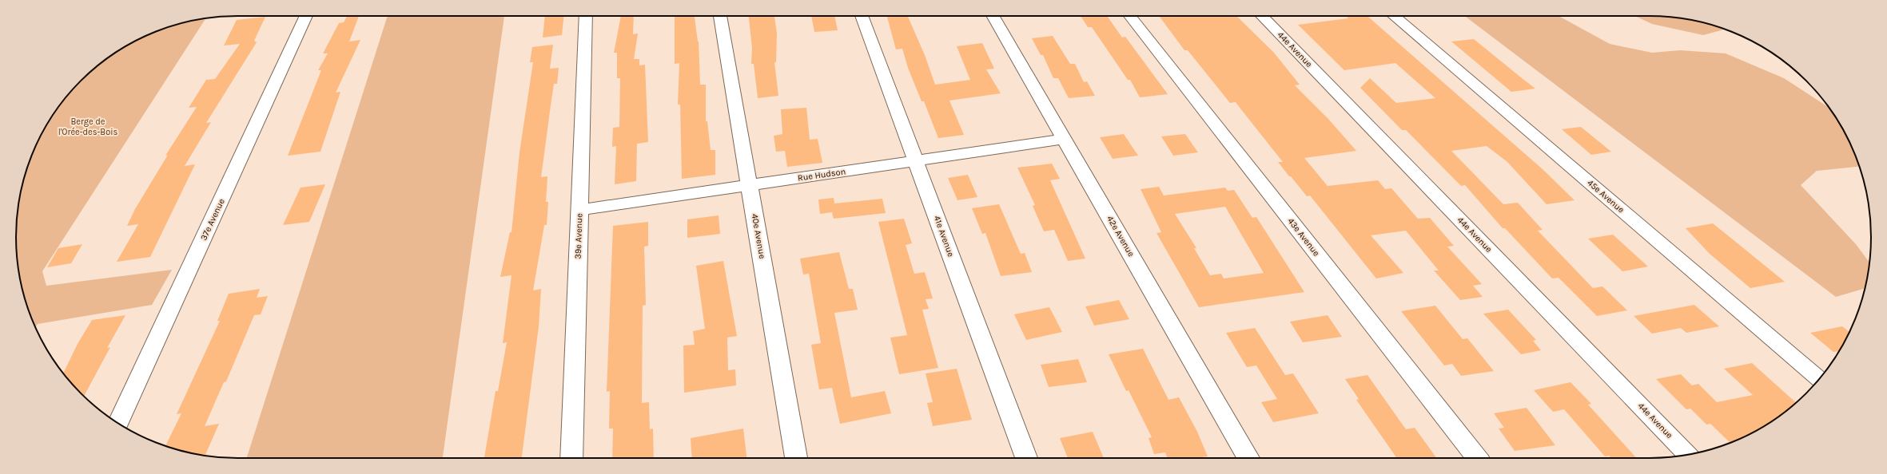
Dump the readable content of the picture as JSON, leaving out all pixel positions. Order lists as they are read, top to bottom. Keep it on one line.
{"streets":{"street":["44e Avenue","Rue Hudson","45e Avenue","37e Avenue","39e Avenue","40e Avenue","41e Avenue","42e Avenue","43e Avenue"]},"crossings":[["Rue Hudson","39e Avenue"],["Rue Hudson","40e Avenue"],["Rue Hudson","41e Avenue"],["Rue Hudson","42e Avenue"]],"parks":["Berge de l'Orée-des-Bois"]}
